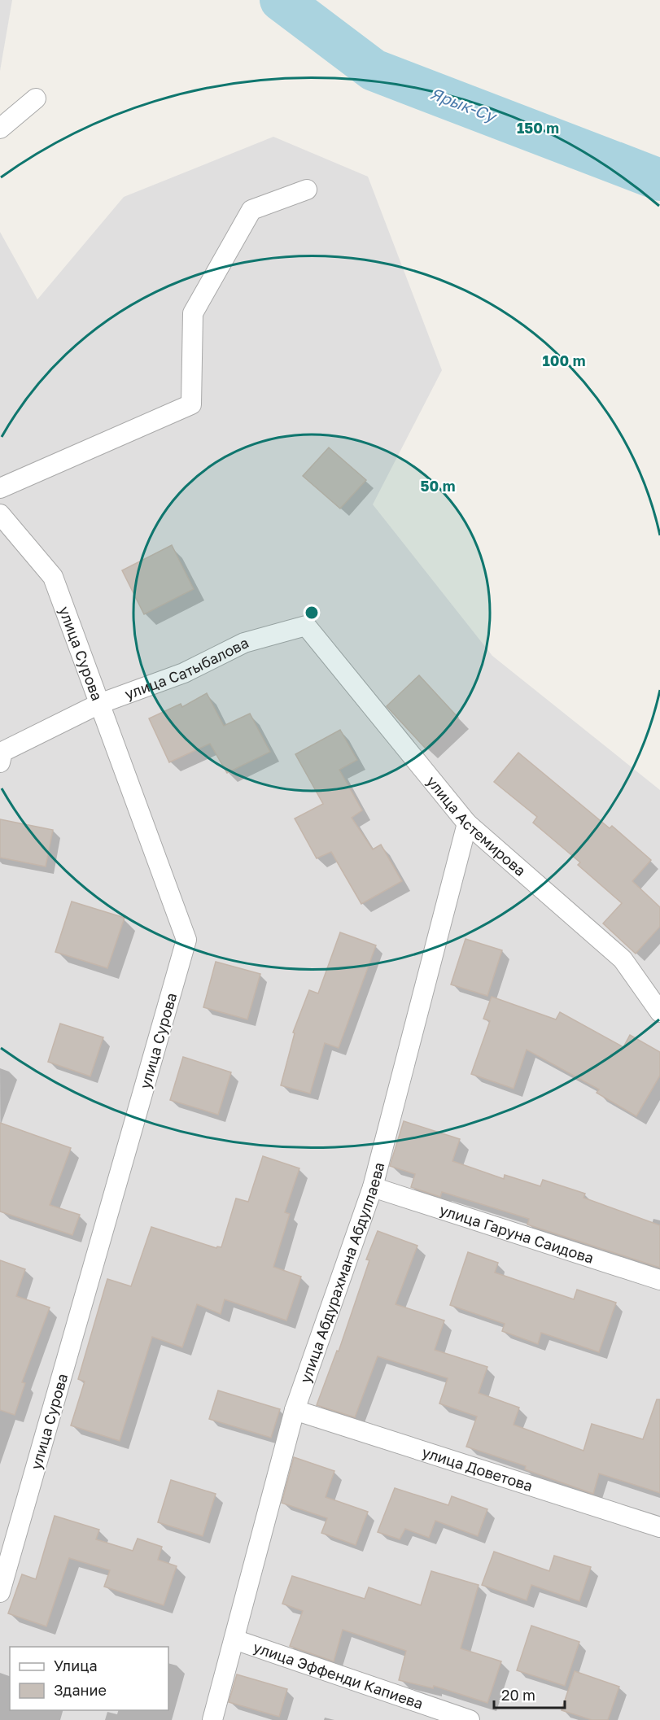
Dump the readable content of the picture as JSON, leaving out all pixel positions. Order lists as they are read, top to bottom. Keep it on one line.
{"streets":{"street":["улица Сурова","улица Сатыбалова","улица Астемирова","улица Гаруна Саидова","улица Абдурахмана Абдуллаева","улица Доветова","улица Эффенди Капиева"]},"crossings":[["улица Сурова","улица Сатыбалова"],["улица Сатыбалова","улица Астемирова"],["улица Астемирова","улица Абдурахмана Абдуллаева"],["улица Гаруна Саидова","улица Абдурахмана Абдуллаева"],["улица Абдурахмана Абдуллаева","улица Доветова"],["улица Абдурахмана Абдуллаева","улица Эффенди Капиева"]],"water":["Ярык-Су"],"legend":["Улица","Здание"],"scale_bar":"20 m","rings":["150 m","100 m","50 m"]}
